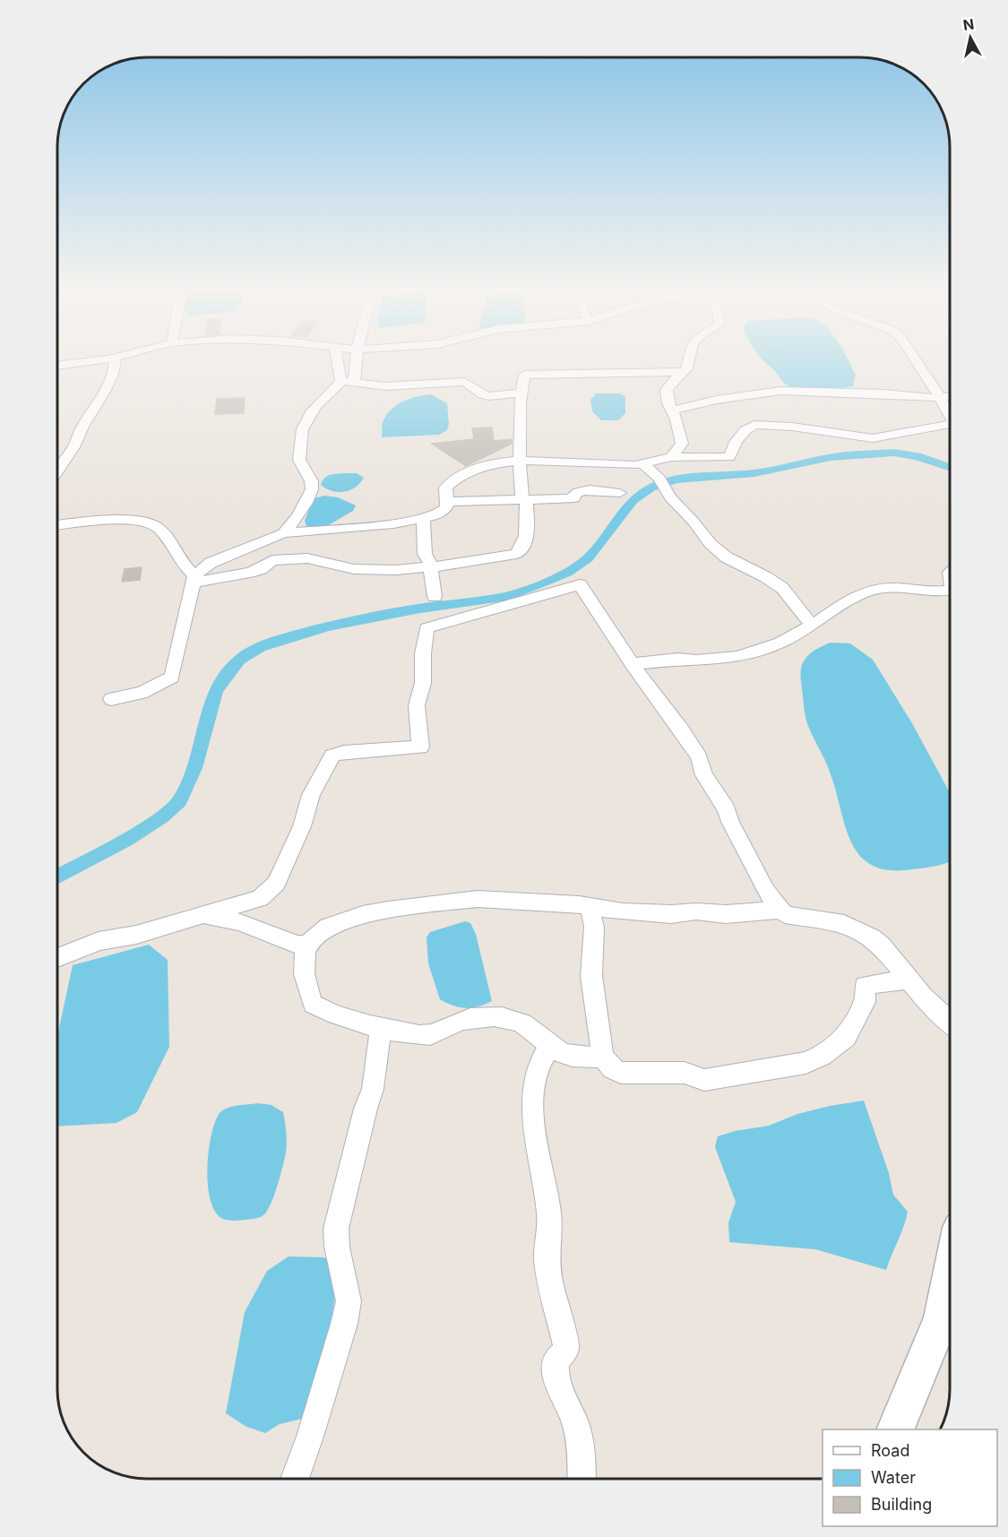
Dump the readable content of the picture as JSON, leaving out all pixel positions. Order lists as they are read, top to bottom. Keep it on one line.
{"legend":["Road","Water","Building"],"north":"top"}
